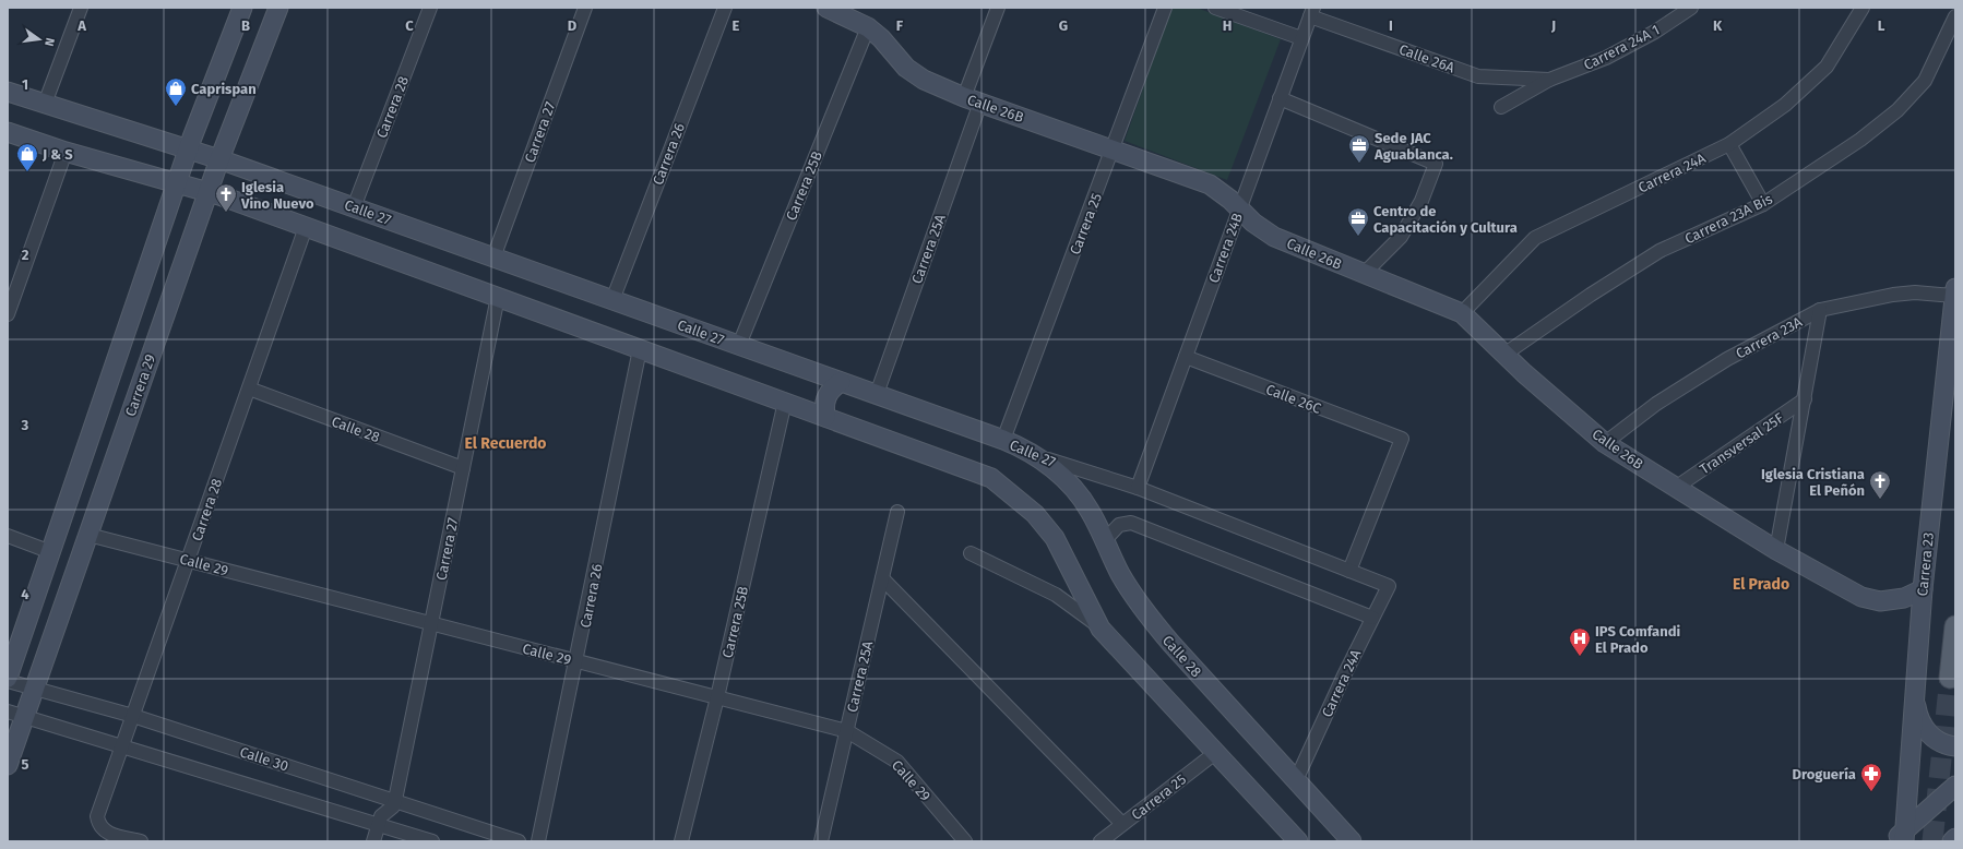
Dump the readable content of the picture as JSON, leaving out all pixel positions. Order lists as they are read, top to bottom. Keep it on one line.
{"streets":{"street":["Carrera 24A 1","Calle 26A","Carrera 28","Calle 26B","Carrera 27","Carrera 26","Carrera 24A","Carrera 25B","Calle 27","Carrera 23A Bis","Carrera 25","Carrera 24B","Carrera 25A","Carrera 23A","Carrera 29","Calle 26C","Calle 28","Transversal 25F","Calle 29","Carrera 23","Calle 30"]},"crossings":[["Carrera 24A 1","Calle 26A"],["Calle 26A","Carrera 24B"],["Carrera 28","Calle 27"],["Carrera 28","Calle 28"],["Carrera 28","Calle 29"],["Carrera 28","Calle 30"],["Calle 26B","Carrera 24A"],["Calle 26B","Carrera 25B"],["Calle 26B","Carrera 23A Bis"],["Calle 26B","Carrera 25"],["Calle 26B","Carrera 24B"],["Calle 26B","Carrera 25A"],["Calle 26B","Carrera 23A"],["Calle 26B","Transversal 25F"],["Calle 26B","Carrera 23"],["Carrera 27","Calle 27"],["Carrera 27","Calle 28"],["Carrera 27","Calle 29"],["Carrera 27","Calle 30"],["Carrera 26","Calle 27"],["Carrera 26","Calle 29"],["Carrera 24A","Calle 27"],["Carrera 24A","Calle 28"],["Carrera 25B","Calle 27"],["Carrera 25B","Calle 29"],["Calle 27","Carrera 25"],["Calle 27","Carrera 24B"],["Calle 27","Carrera 25A"],["Calle 27","Carrera 29"],["Calle 27","Calle 26C"],["Calle 27","Calle 28"],["Carrera 24B","Calle 26C"],["Carrera 25A","Calle 29"],["Carrera 23A","Carrera 23"],["Carrera 29","Calle 29"],["Carrera 29","Calle 30"]],"districts":["El Recuerdo","El Prado"],"places":{"shop":["Caprispan","J & S"],"office":["Sede JAC Aguablanca.","Centro de Capacitación y Cultura"],"church":["Iglesia Vino Nuevo","Iglesia Cristiana El Peñón"],"hospital":["IPS Comfandi El Prado"],"pharmacy":["Droguería"]},"north":"right","grid":{"columns":["A","B","C","D","E","F","G","H","I","J","K","L"],"rows":["1","2","3","4","5"]}}
